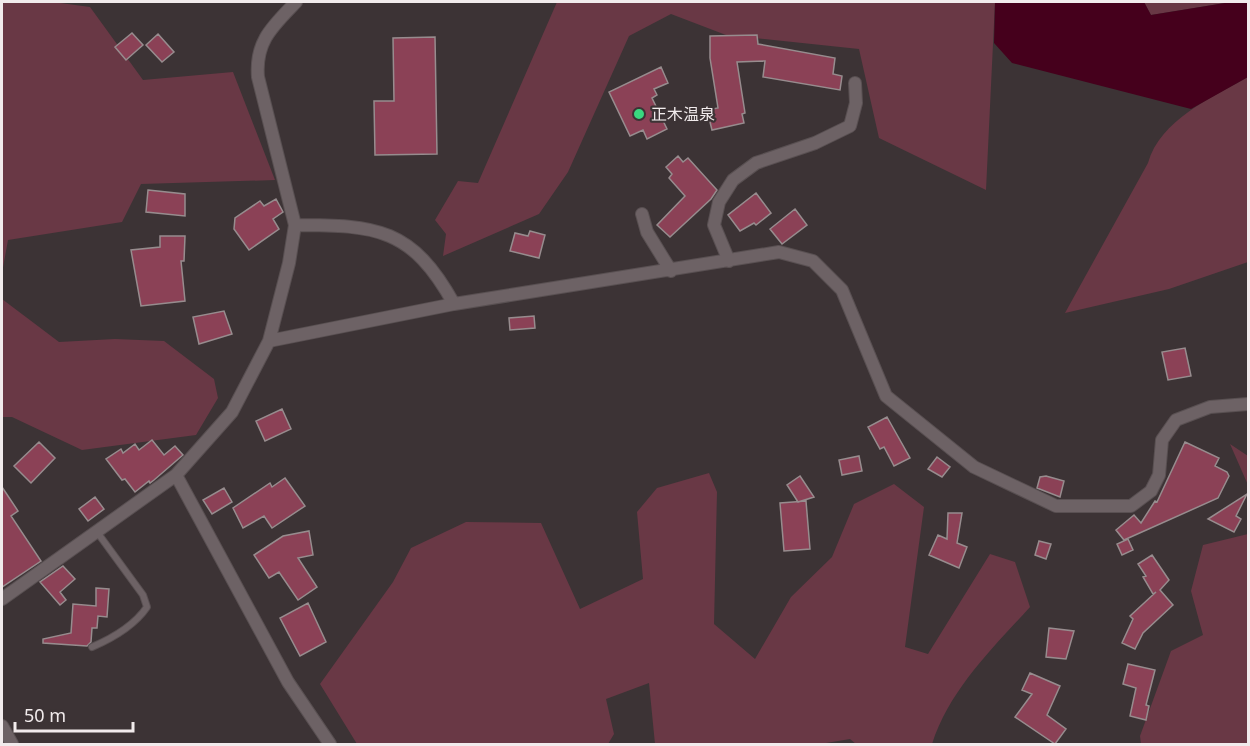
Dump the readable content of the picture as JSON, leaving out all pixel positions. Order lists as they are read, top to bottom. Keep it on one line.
{"places":["正木温泉"],"scale_bar":"50 m"}
